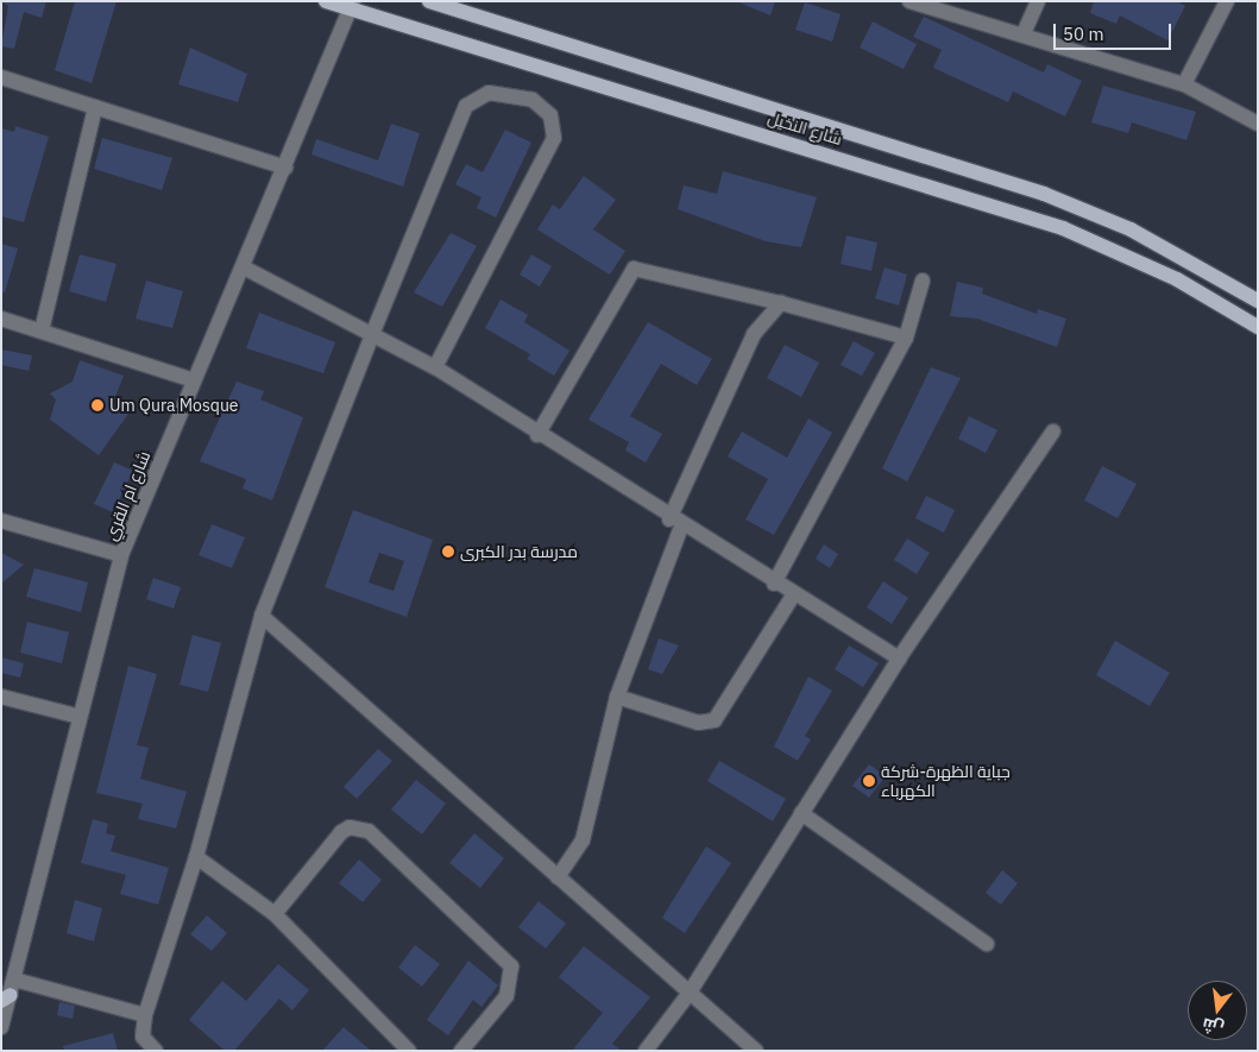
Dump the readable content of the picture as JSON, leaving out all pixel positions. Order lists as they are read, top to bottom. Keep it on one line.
{"streets":{"main road":["شارع النخيل"],"street":["شارع ام القري"]},"crossings":[["شارع النخيل","شارع ام القري"]],"places":["Um Qura Mosque","مدرسة بدر الكبرى","جباية الظهرة-شركة الكهرباء"],"scale_bar":"50 m","north":"bottom"}
